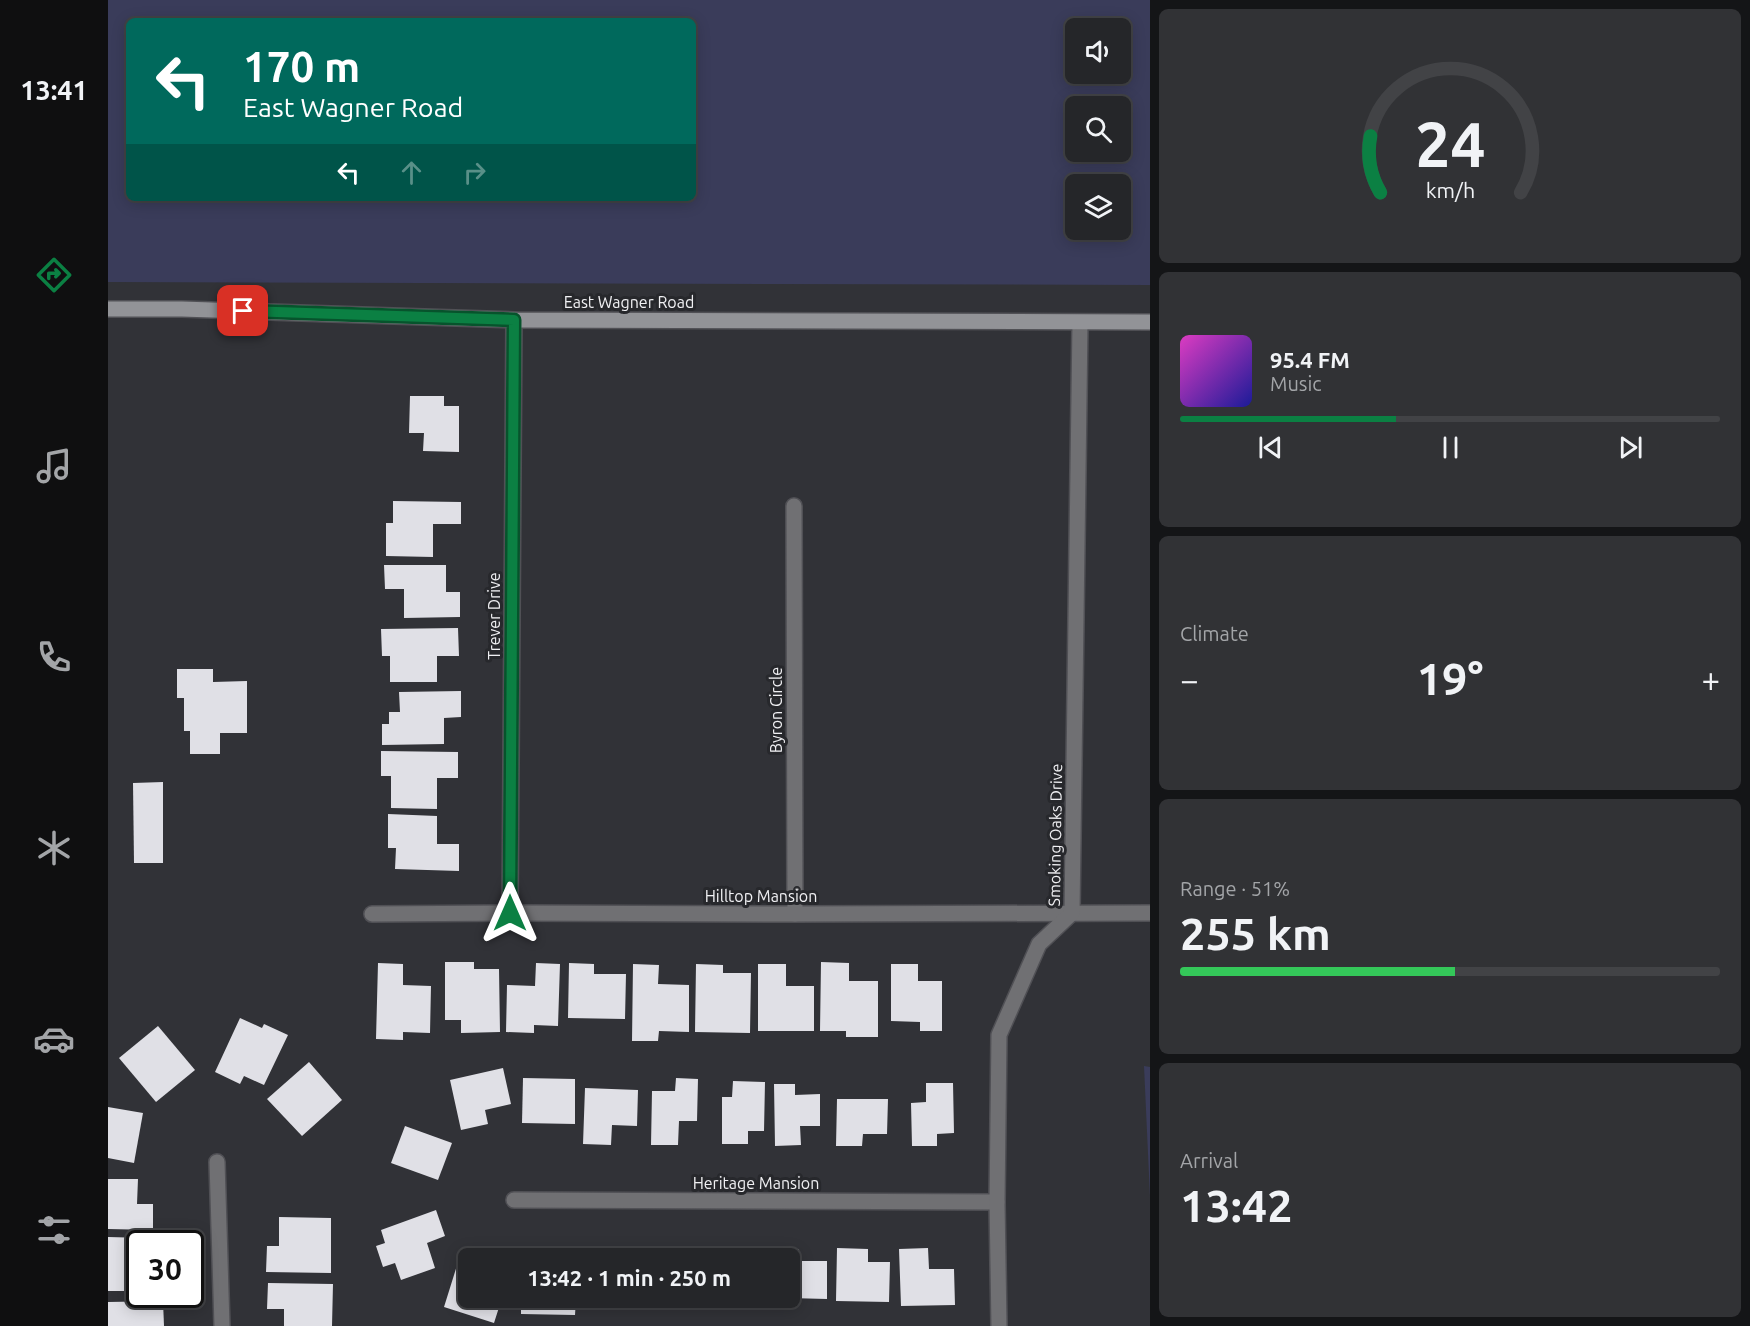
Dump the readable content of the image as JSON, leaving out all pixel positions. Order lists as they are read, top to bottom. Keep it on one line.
{"streets":{"street":["East Wagner Road","Trever Drive","Byron Circle","Smoking Oaks Drive","Hilltop Mansion","Heritage Mansion"]},"crossings":[["East Wagner Road","Trever Drive"],["East Wagner Road","Smoking Oaks Drive"],["Trever Drive","Hilltop Mansion"],["Byron Circle","Hilltop Mansion"],["Smoking Oaks Drive","Hilltop Mansion"],["Smoking Oaks Drive","Heritage Mansion"]],"page":{"tabs":"13:41","turn":["170 m","East Wagner Road"],"song":["95.4 FM","Music"],"tile":["Climate",["Range · 51%","255 km"],["Arrival","13:42"]],"heat":["−","19°","+"],"limit":"30","trip":"13:42 · 1 min · 250 m","gauge":["24","km/h"]}}
